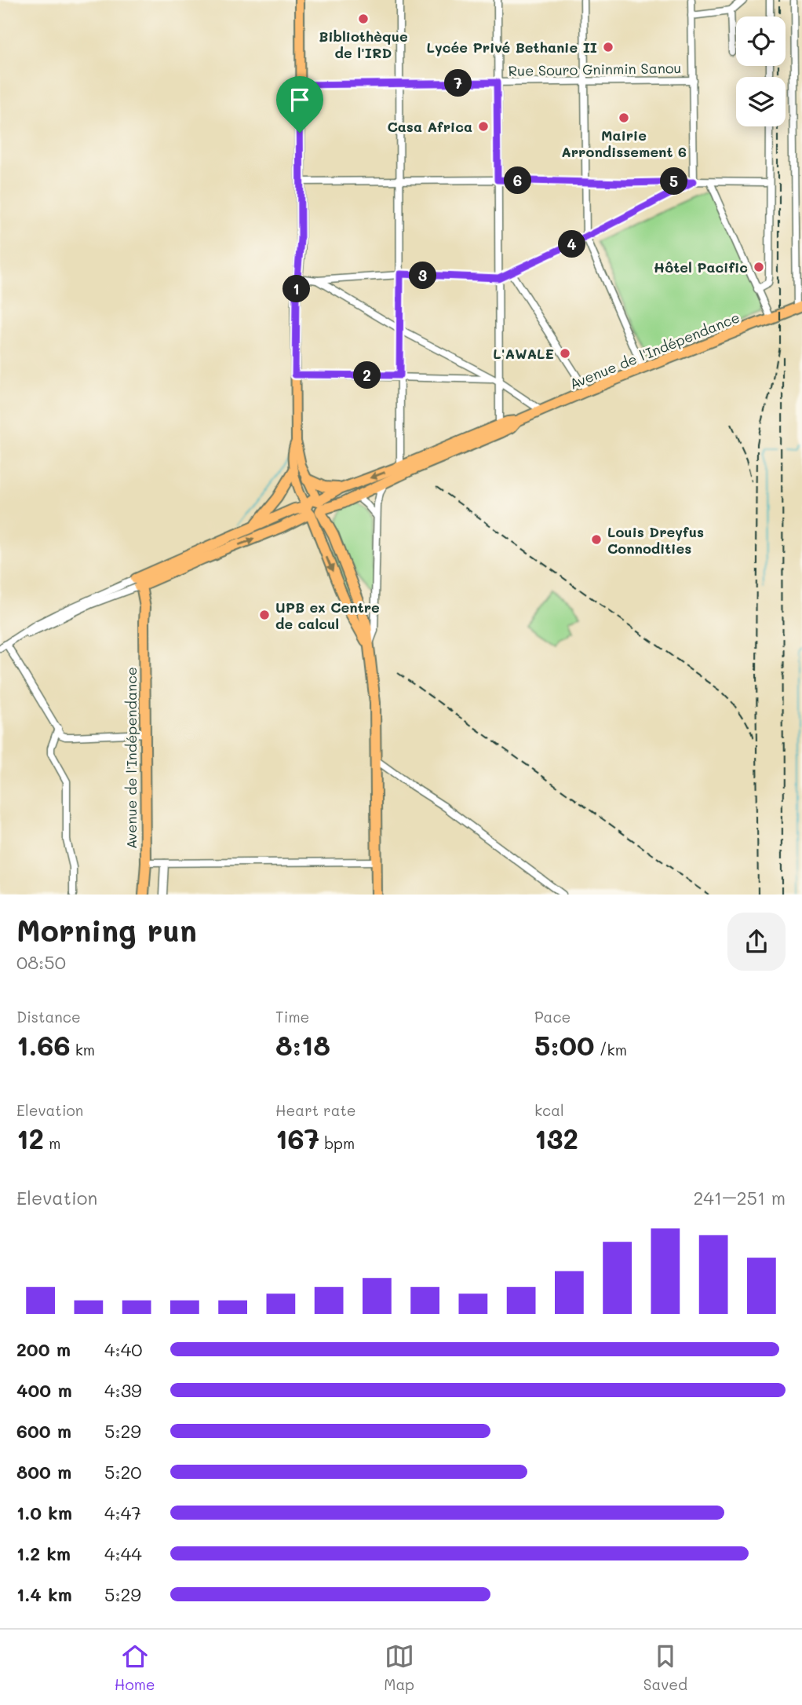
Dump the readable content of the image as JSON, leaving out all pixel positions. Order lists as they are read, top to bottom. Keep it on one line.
{"streets":{"highway":["Avenue de l'Indépendance"],"street":["Rue Souro Gninmin Sanou"]},"places":["Bibliothèque de l'IRD","Lycée Privé Bethanie II","Mairie Arrondissement 6","Casa Africa","Hôtel Pacific","L'AWALE","Louis Dreyfus Connodities","UPB ex Centre de calcul"],"page":{"pins":["7","6","5","4","3","1","2"],"heading":["Morning run","08:50"],"stats":[["Distance","1.66 km"],["Time","8:18"],["Pace","5:00 /km"],["Elevation","12 m"],["Heart rate","167 bpm"],["kcal","132"]],"chart":["Elevation","241–251 m"],"list":[{"name":"200 m","note":"4:40"},{"name":"400 m","note":"4:39"},{"name":"600 m","note":"5:29"},{"name":"800 m","note":"5:20"},{"name":"1.0 km","note":"4:47"},{"name":"1.2 km","note":"4:44"},{"name":"1.4 km","note":"5:29"}],"tabs":["Home","Map","Saved"]}}
